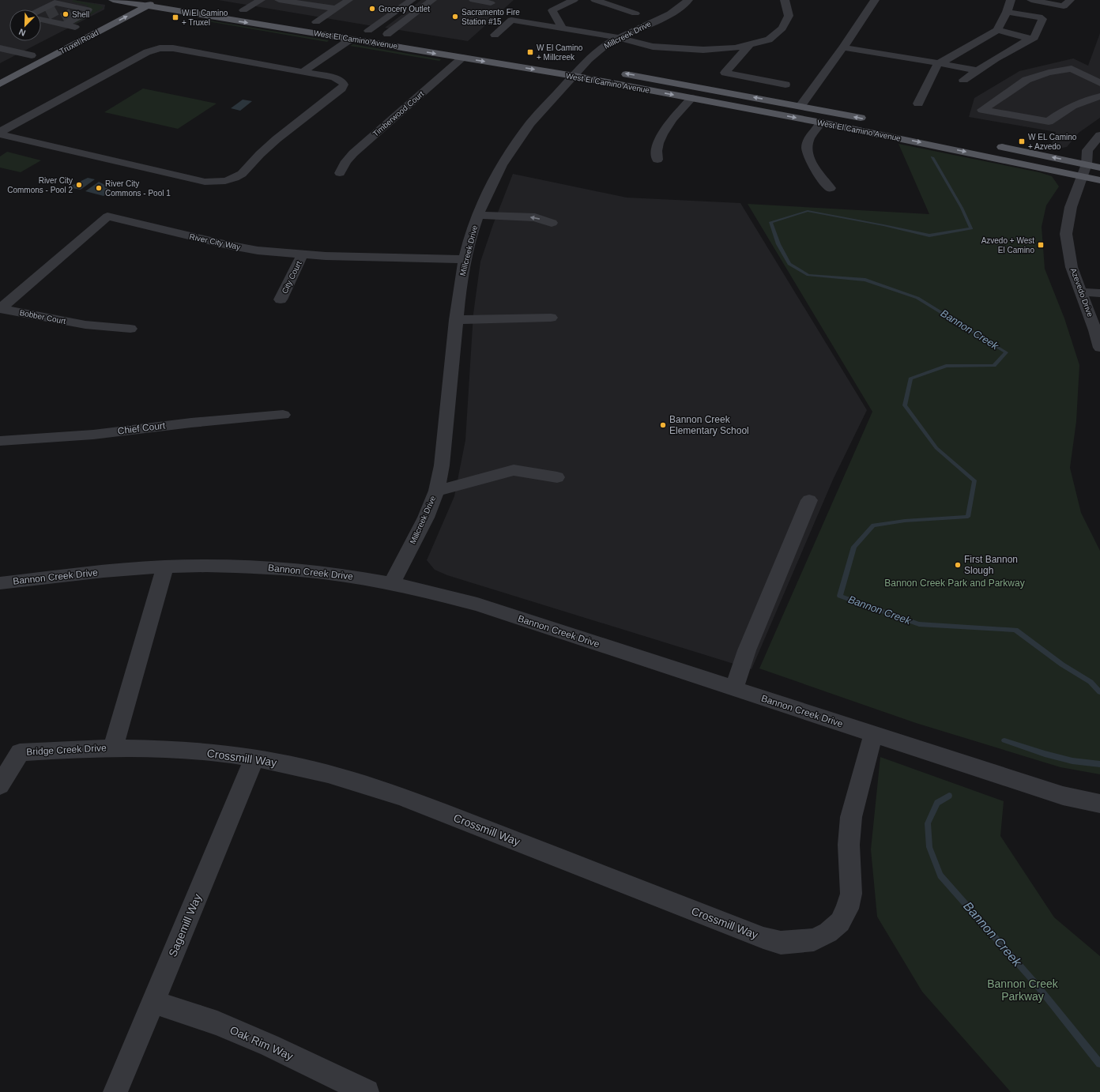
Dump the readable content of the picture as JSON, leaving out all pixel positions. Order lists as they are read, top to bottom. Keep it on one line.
{"streets":{"main road":["West El Camino Avenue","Truxel Road"],"street":["Millcreek Drive","Timberwood Court","River City Way","City Court","Azevedo Drive","Bobber Court","Chief Court","Bannon Creek Drive","Bridge Creek Drive","Crossmill Way","Sagemill Way","Oak Rim Way"]},"crossings":[["Millcreek Drive","West El Camino Avenue"],["Millcreek Drive","River City Way"],["Millcreek Drive","Bannon Creek Drive"],["West El Camino Avenue","Truxel Road"],["West El Camino Avenue","Timberwood Court"],["West El Camino Avenue","Azevedo Drive"],["River City Way","City Court"],["River City Way","Bobber Court"],["Bannon Creek Drive","Crossmill Way"],["Bridge Creek Drive","Crossmill Way"],["Crossmill Way","Sagemill Way"],["Sagemill Way","Oak Rim Way"]],"water":["Bannon Creek"],"parks":["Bannon Creek Park and Parkway","Bannon Creek Parkway"],"places":{"other":["Grocery Outlet","Shell","Sacramento Fire Station #15","River City Commons - Pool 2","River City Commons - Pool 1","Bannon Creek Elementary School","First Bannon Slough"],"transit":["W El Camino + Truxel","W El Camino + Millcreek","W EL Camino + Azvedo","Azvedo + West El Camino"]},"north":"bottom left"}
